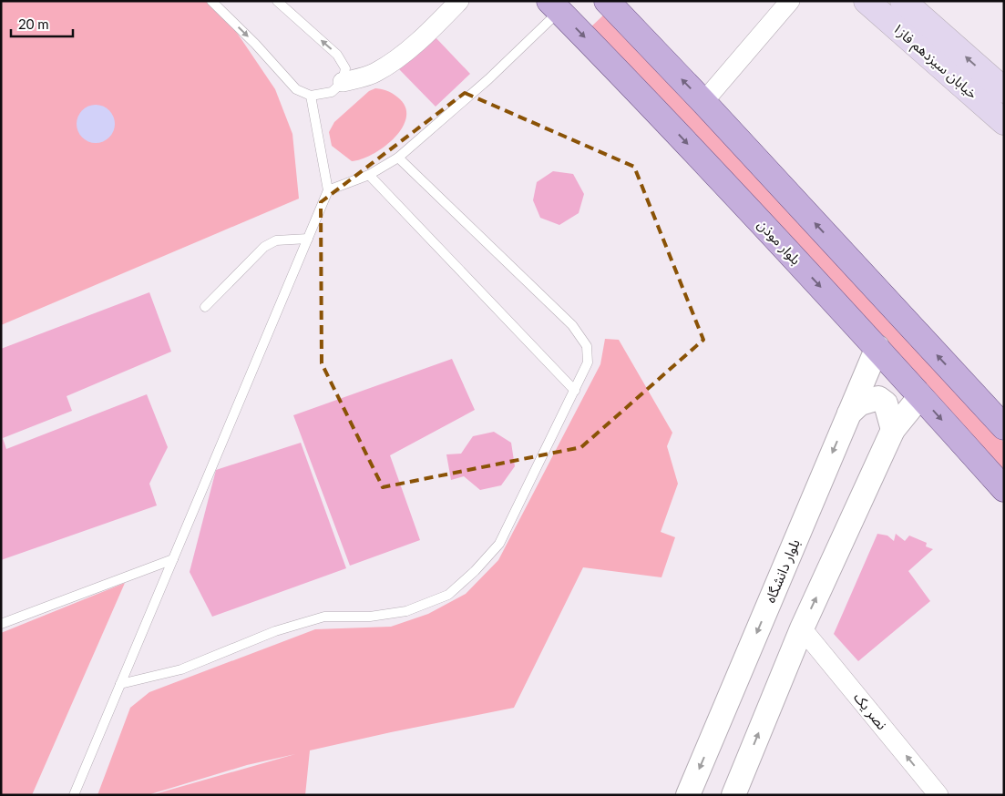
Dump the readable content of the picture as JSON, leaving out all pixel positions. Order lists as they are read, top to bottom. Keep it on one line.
{"streets":{"main road":["خیابان سیزدهم فاز۱","بلوار موذن"],"street":["بلوار دانشگاه","نصر یک"]},"crossings":[["بلوار موذن","بلوار دانشگاه"]],"one_way":["نصر یک"],"scale_bar":"20 m"}
